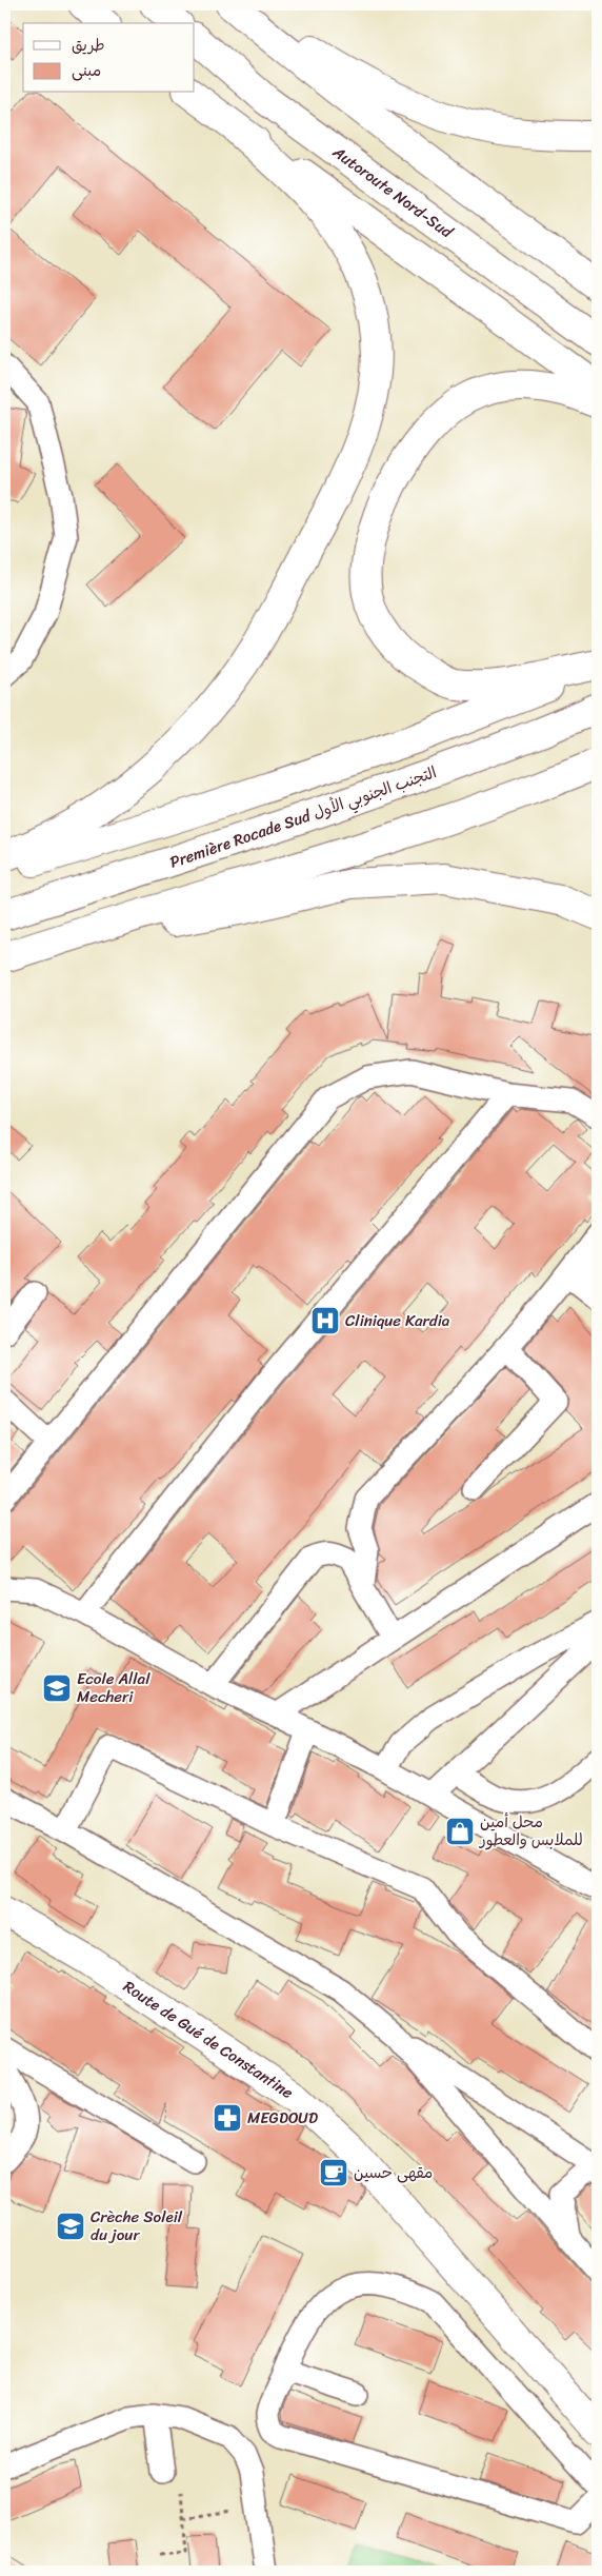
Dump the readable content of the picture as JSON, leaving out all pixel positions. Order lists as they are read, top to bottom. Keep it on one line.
{"streets":{"main road":["Autoroute Nord-Sud","Première Rocade Sud التجنب الجنوبي الأول","Route de Gué de Constantine"]},"places":{"hospital":["Clinique Kardia"],"school or university":["Ecole Allal Mecheri","Crèche Soleil du jour"],"shop":["محل أمين للملابس والعطور"],"pharmacy":["MEGDOUD"],"cafe":["مقهى حسين"]},"legend":["طريق","مبنى"]}
